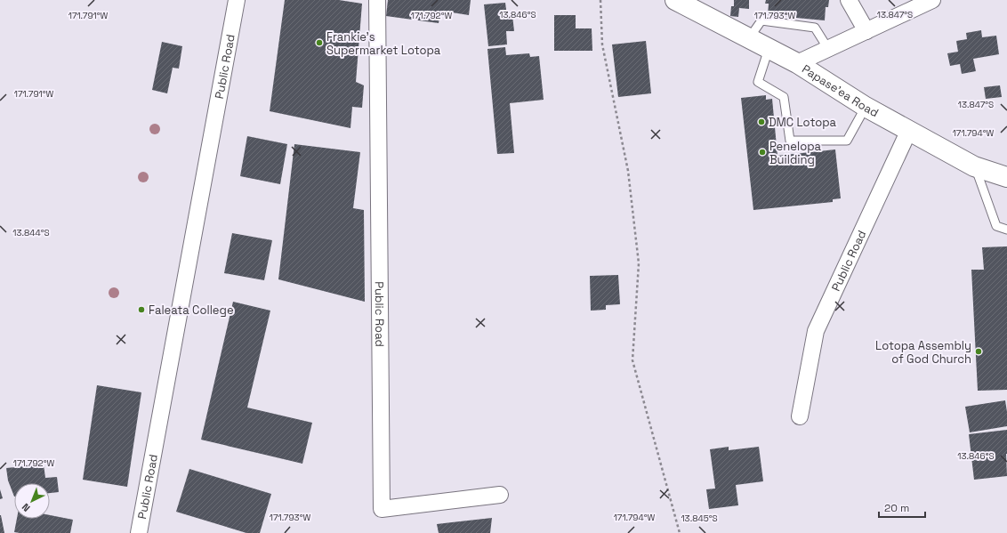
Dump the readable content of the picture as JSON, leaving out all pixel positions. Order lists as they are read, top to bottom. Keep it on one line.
{"streets":{"main road":["Papase'ea Road"],"street":["Public Road"]},"crossings":[["Public Road","Papase'ea Road"]],"places":["Frankie's Supermarket Lotopa","DMC Lotopa","Penelopa Building","Faleata College","Lotopa Assembly of God Church"],"scale_bar":"20 m","north":"bottom left","coordinates":["13.846°S","13.847°S","171.791°W","171.792°W","171.793°W","171.794°W","13.844°S","13.845°S"]}
